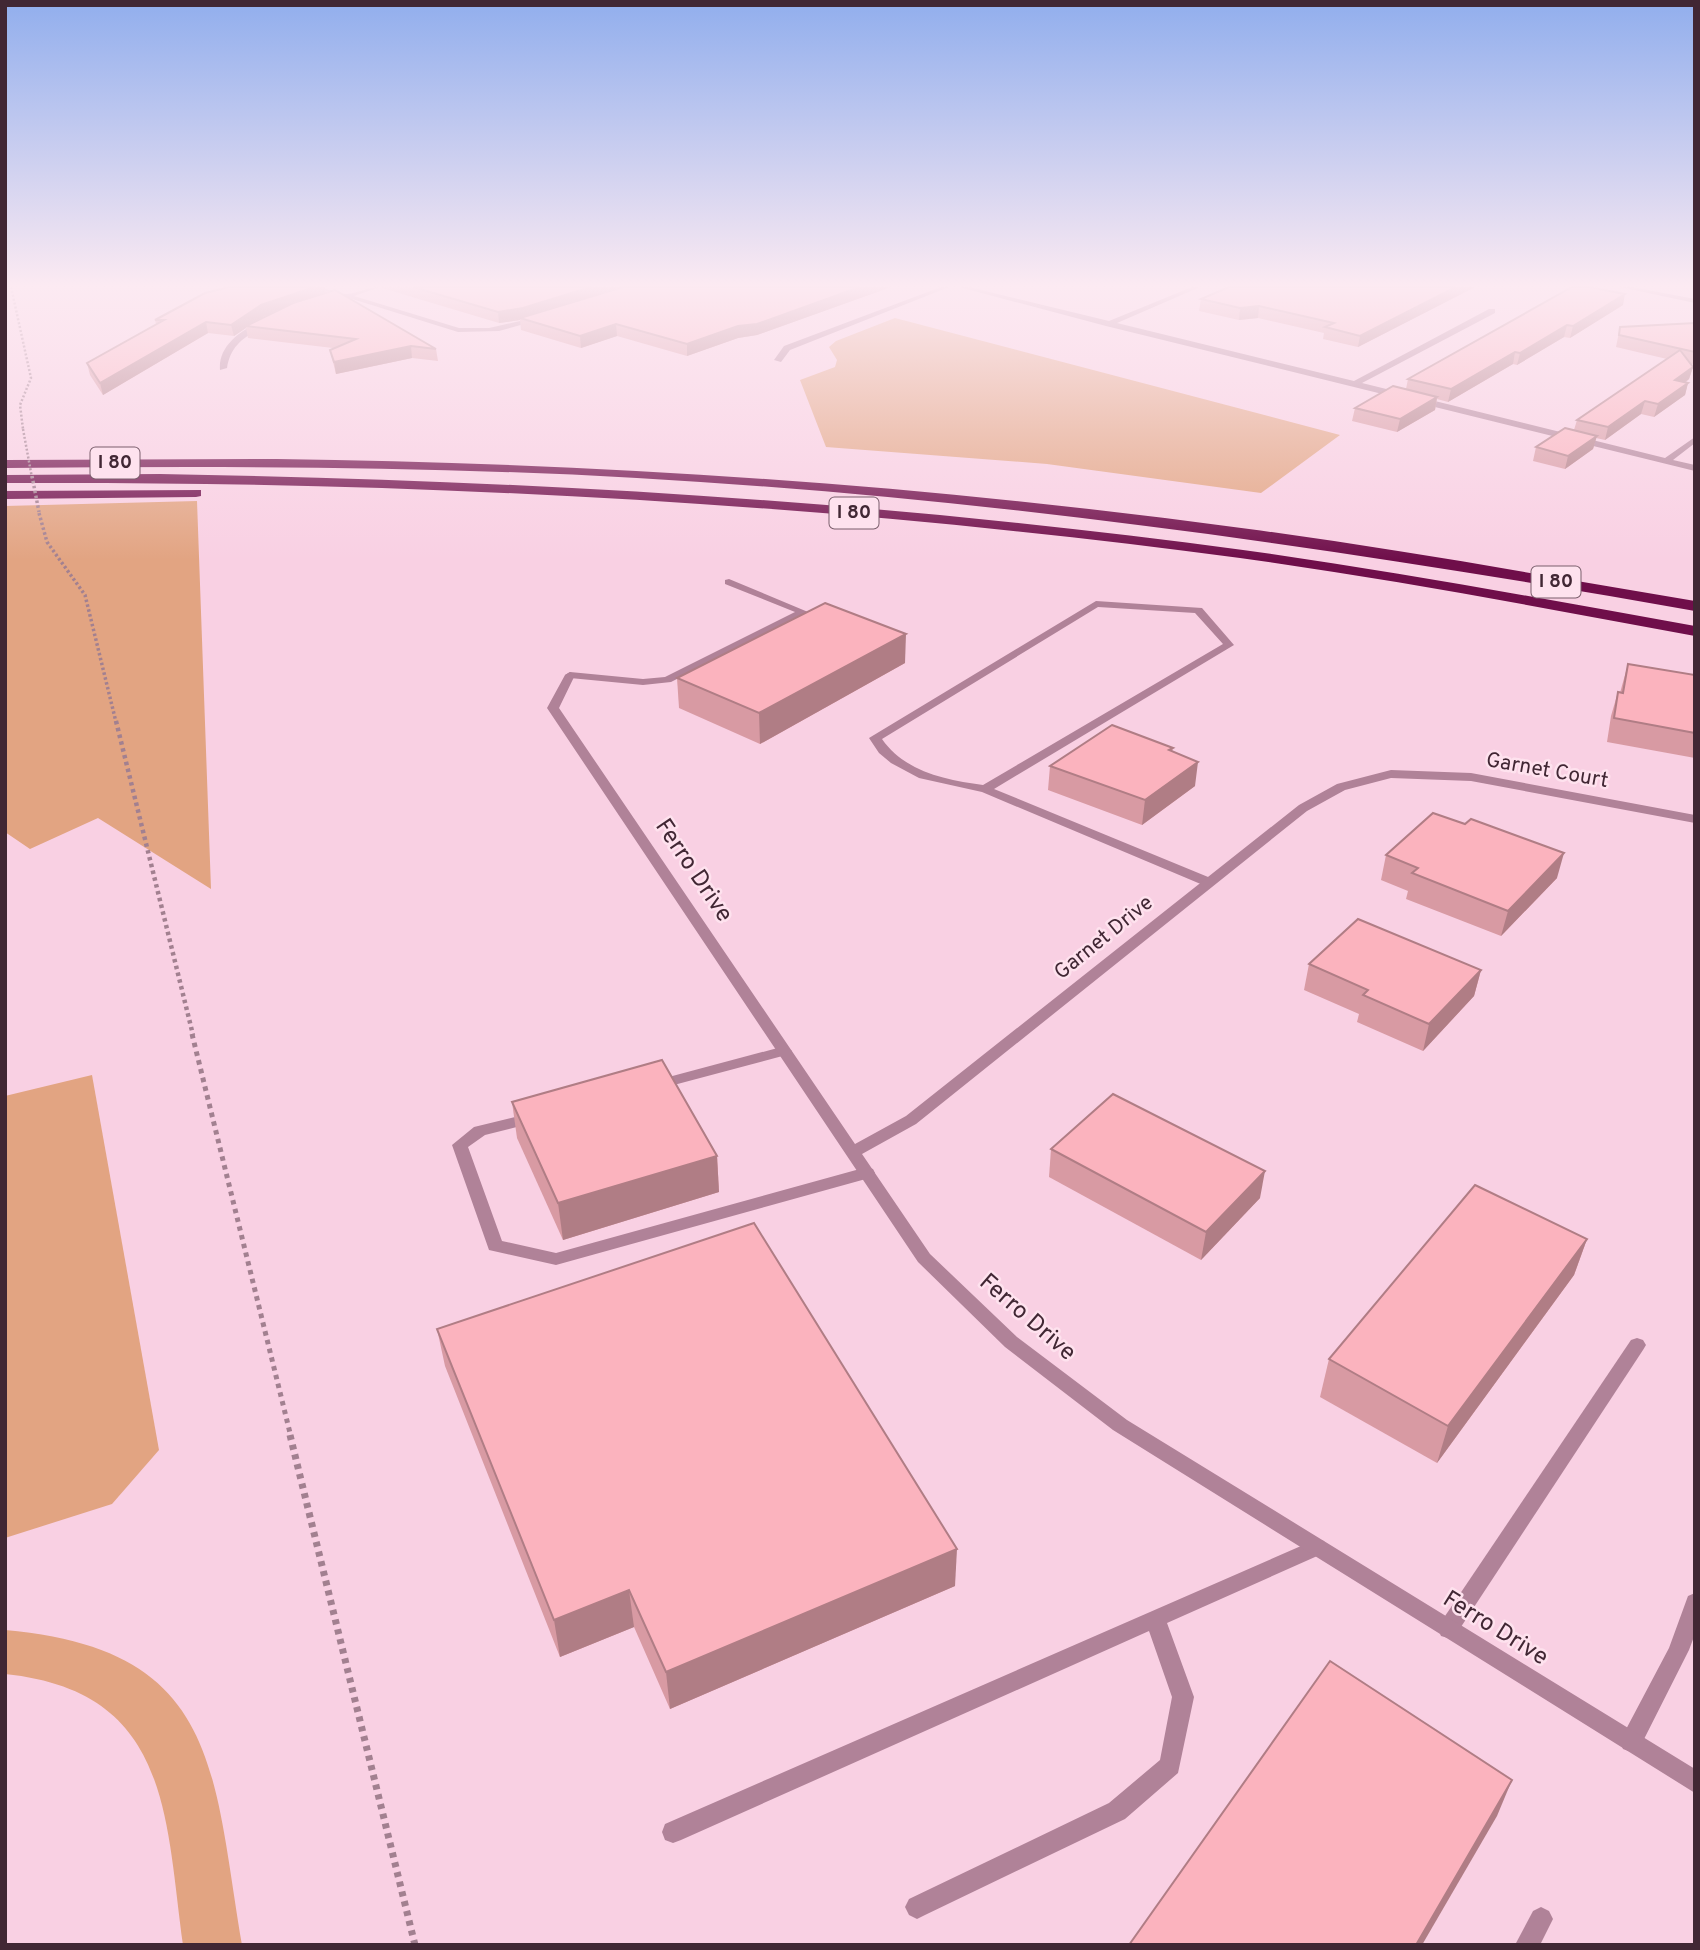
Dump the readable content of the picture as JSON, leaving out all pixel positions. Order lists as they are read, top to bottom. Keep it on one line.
{"streets":{"highway":["I 80"],"street":["Garnet Court","Ferro Drive","Garnet Drive"]},"crossings":[["Garnet Court","Garnet Drive"],["Ferro Drive","Garnet Drive"]]}
